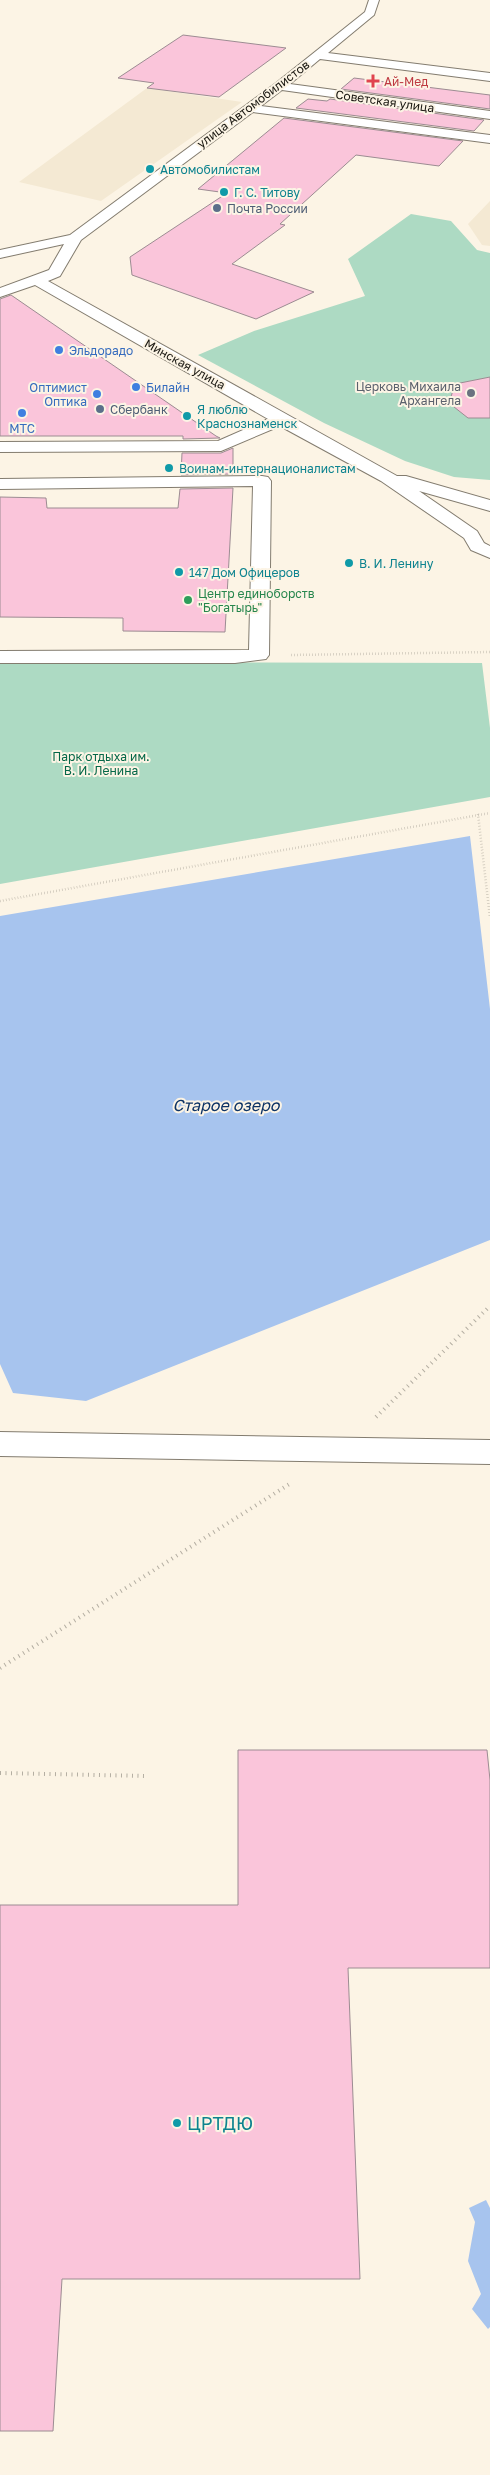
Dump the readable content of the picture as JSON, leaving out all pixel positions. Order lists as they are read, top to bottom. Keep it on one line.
{"streets":{"street":["Советская улица","улица Автомобилистов","Минская улица"]},"crossings":[["Советская улица","улица Автомобилистов"]],"water":["Старое озеро"],"parks":["Парк отдыха им. В. И. Ленина"],"places":{"health":["Ай-Мед"],"other":["Автомобилистам","Г. С. Титову","Почта России","Эльдорадо","Билайн","Церковь Михаила Архангела","Оптимист Оптика","Сбербанк","МТС","Я люблю Краснознаменск","Воинам-интернационалистам","В. И. Ленину","147 Дом Офицеров","Центр единоборств \"Богатырь\"","ЦРТДЮ"]}}
